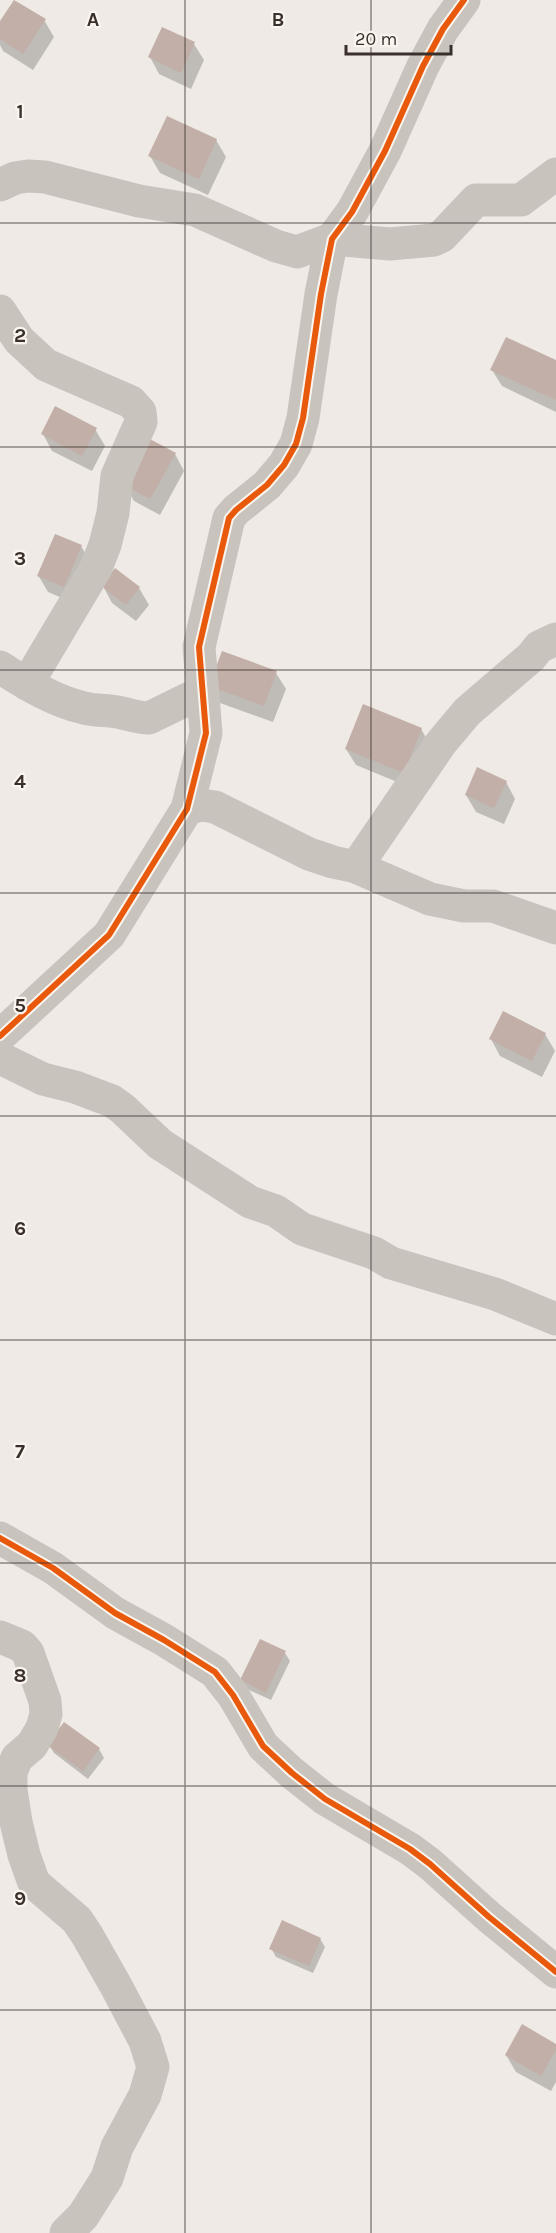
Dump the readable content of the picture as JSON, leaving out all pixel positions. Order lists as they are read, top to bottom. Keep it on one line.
{"scale_bar":"20 m","grid":{"columns":["A","B"],"rows":["1","2","3","4","5","6","7","8","9"]}}
